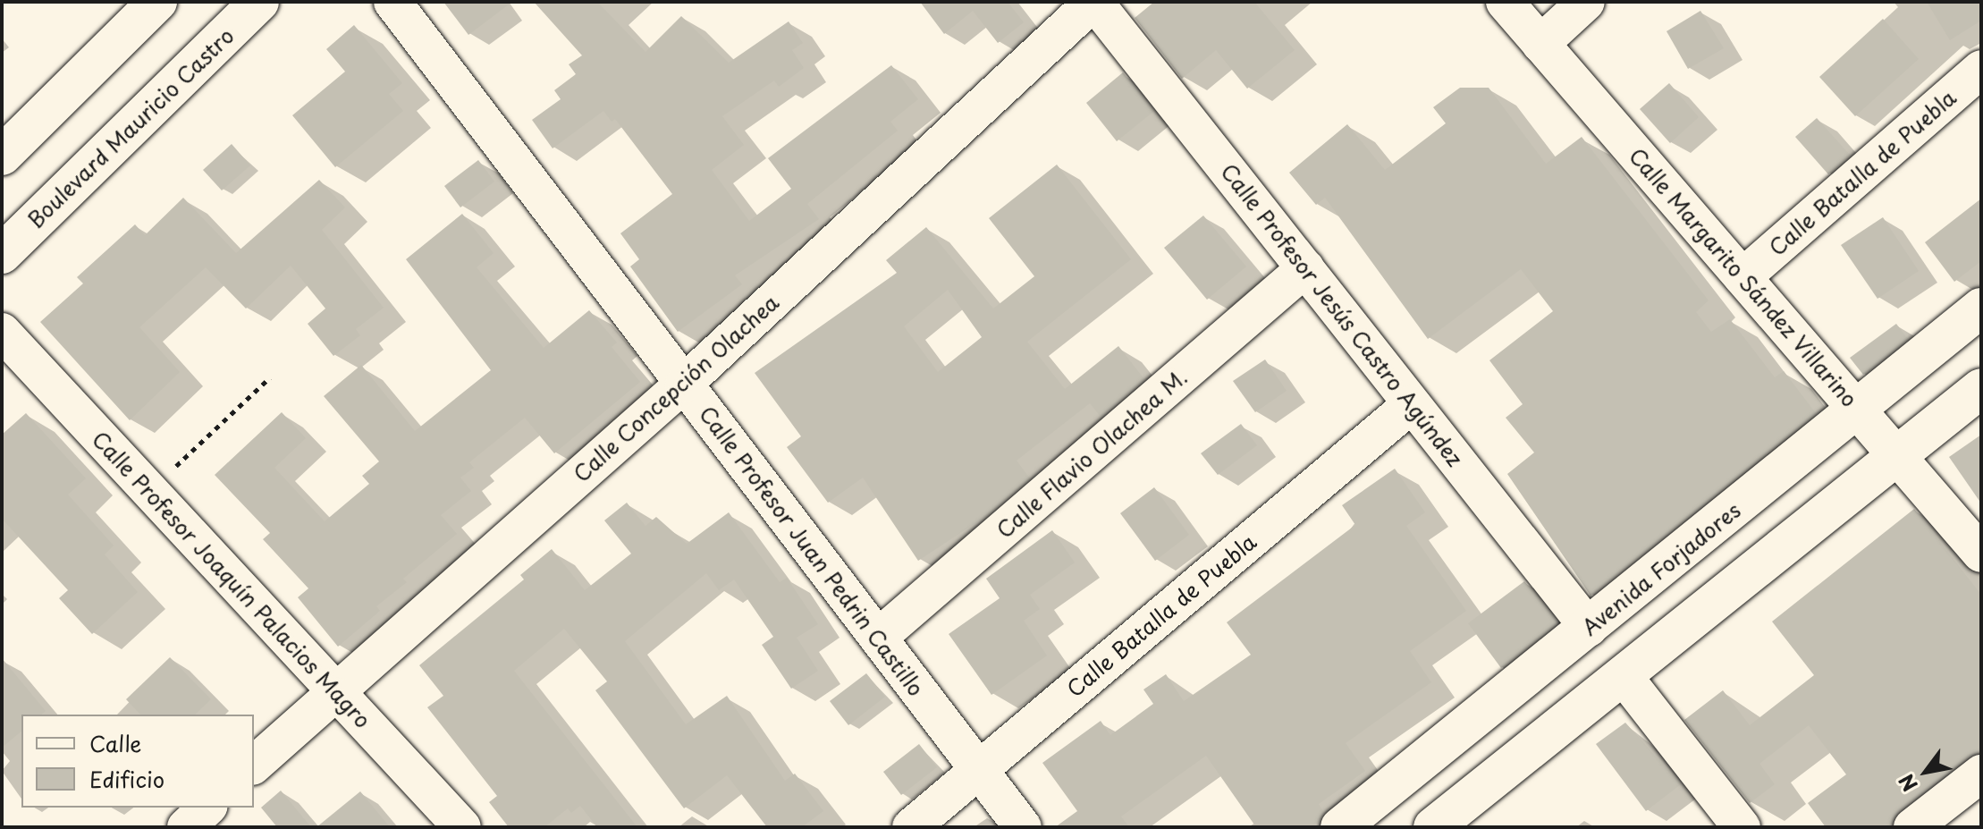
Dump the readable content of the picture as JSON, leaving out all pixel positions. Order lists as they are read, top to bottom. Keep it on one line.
{"streets":{"main road":["Boulevard Mauricio Castro","Avenida Forjadores"],"street":["Calle Batalla de Puebla","Calle Margarito Sández Villarino","Calle Profesor Jesús Castro Agúndez","Calle Concepción Olachea","Calle Flavio Olachea M.","Calle Profesor Juan Pedrin Castillo","Calle Profesor Joaquín Palacios Magro"]},"crossings":[["Calle Batalla de Puebla","Calle Margarito Sández Villarino"],["Calle Batalla de Puebla","Calle Profesor Jesús Castro Agúndez"],["Calle Batalla de Puebla","Calle Profesor Juan Pedrin Castillo"],["Calle Margarito Sández Villarino","Avenida Forjadores"],["Calle Profesor Jesús Castro Agúndez","Calle Concepción Olachea"],["Calle Profesor Jesús Castro Agúndez","Calle Flavio Olachea M."],["Calle Profesor Jesús Castro Agúndez","Avenida Forjadores"],["Calle Concepción Olachea","Calle Profesor Juan Pedrin Castillo"],["Calle Concepción Olachea","Calle Profesor Joaquín Palacios Magro"],["Calle Flavio Olachea M.","Calle Profesor Juan Pedrin Castillo"]],"legend":["Calle","Edificio"],"north":"bottom left"}
